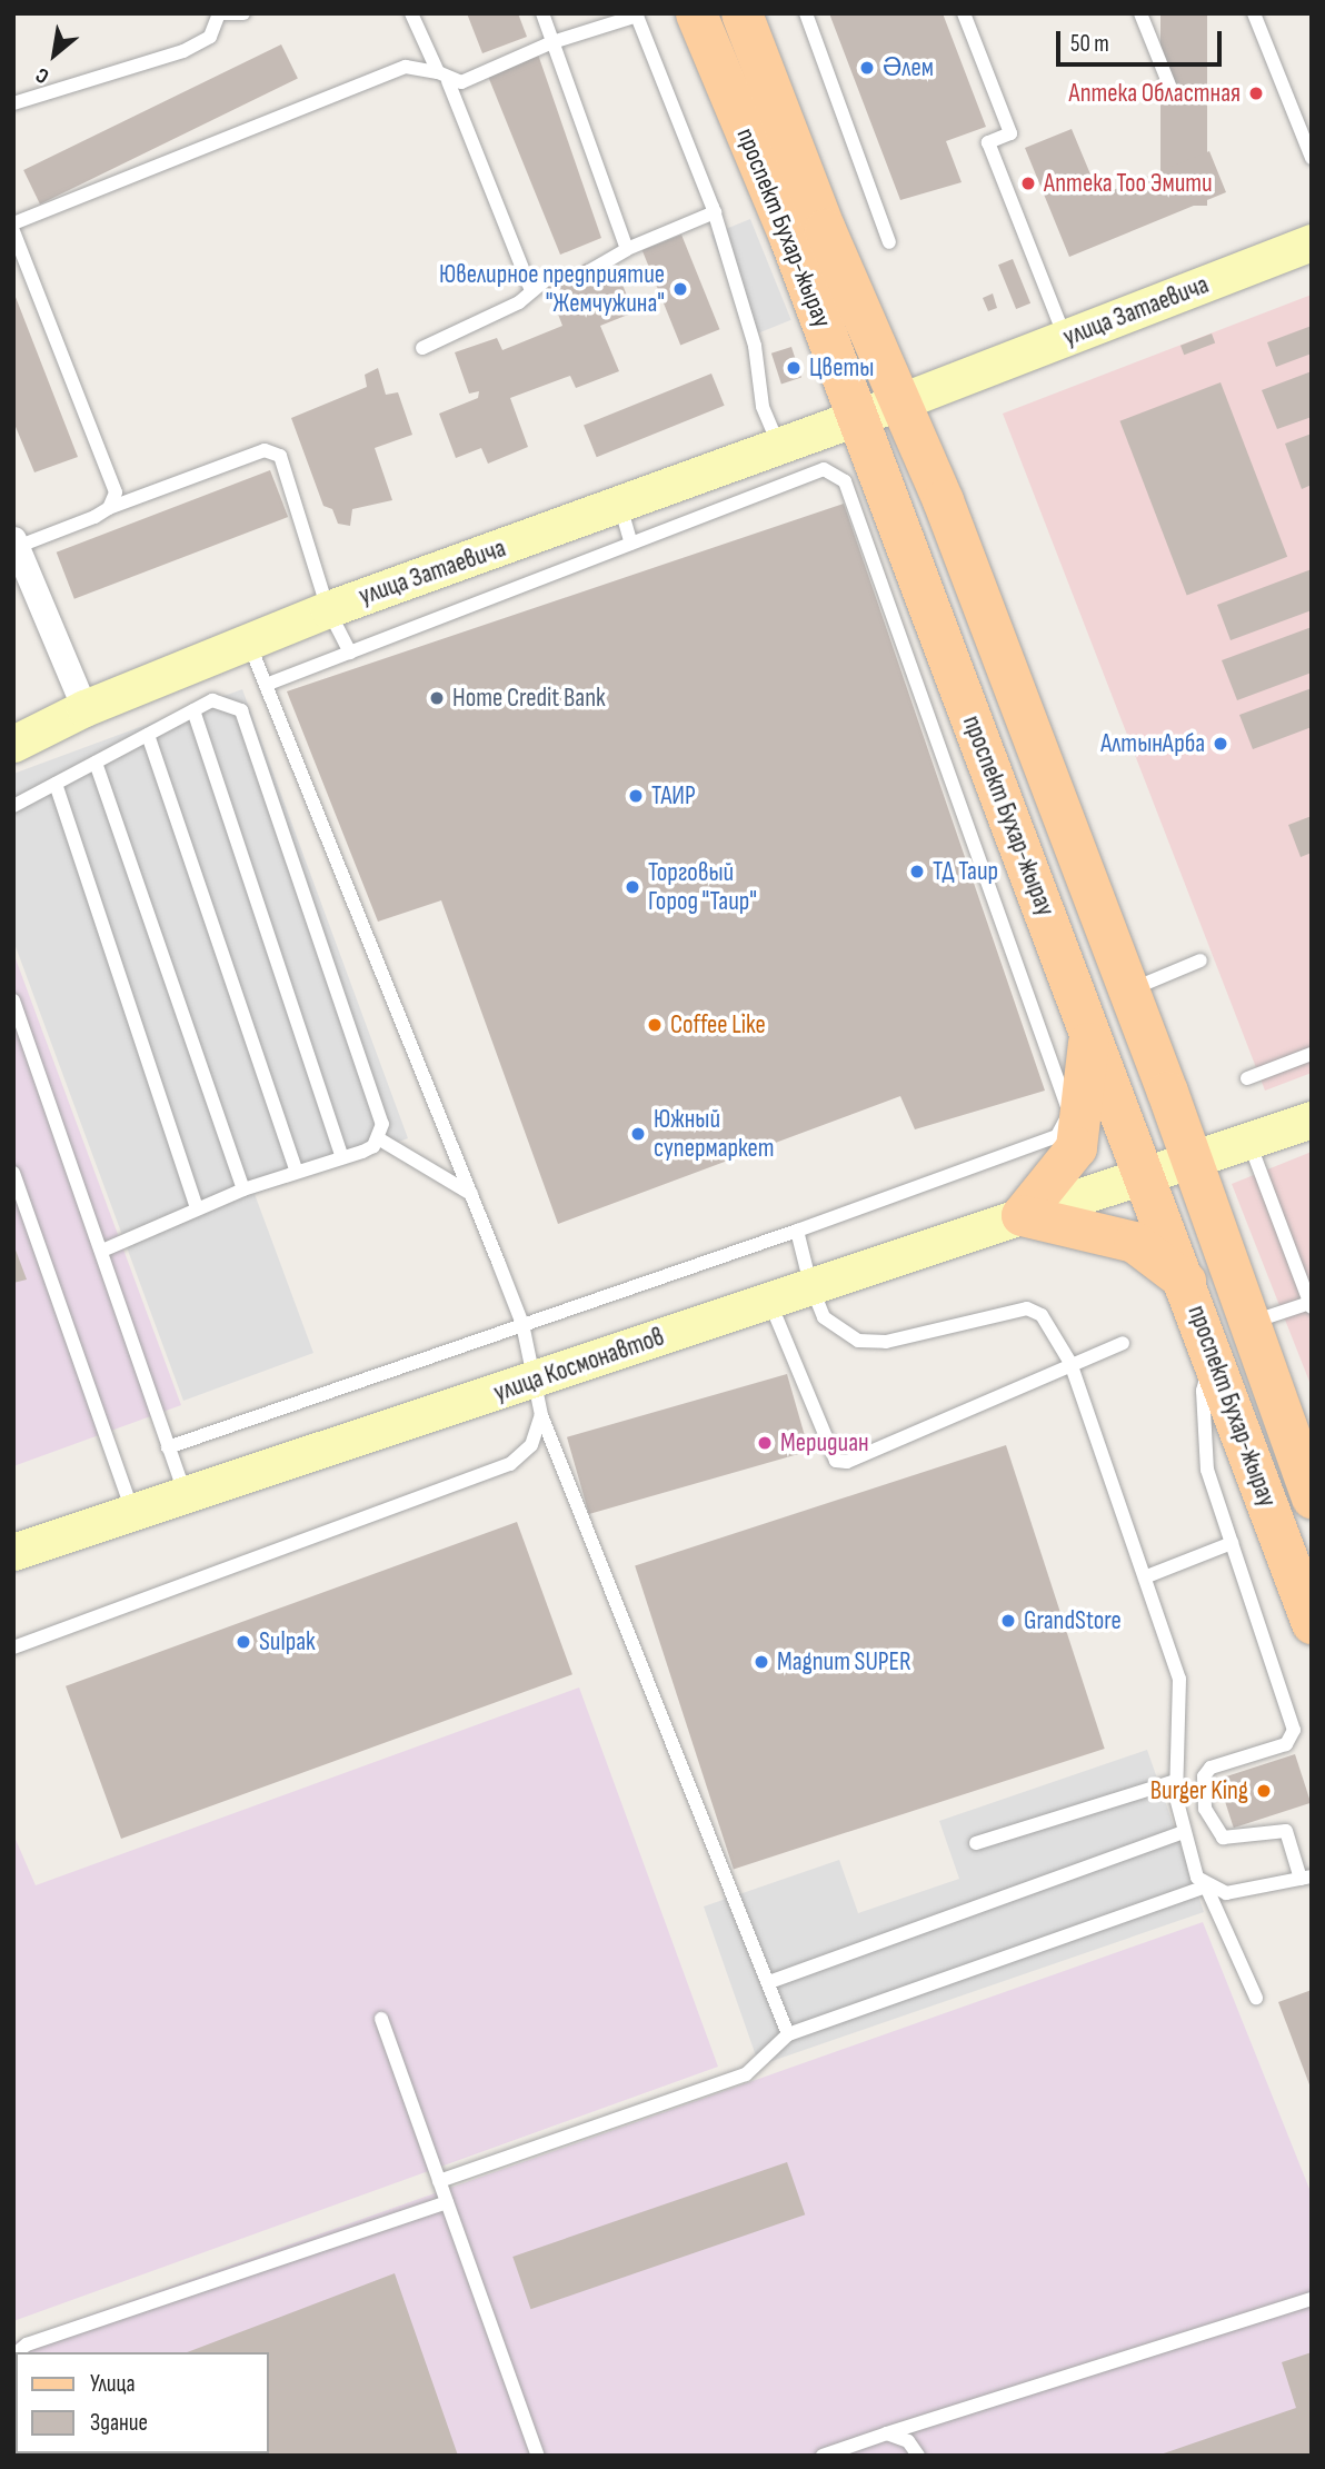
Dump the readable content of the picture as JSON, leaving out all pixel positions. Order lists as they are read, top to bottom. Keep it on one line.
{"streets":{"main road":["проспект Бухар-жырау"],"street":["улица Затаевича","улица Космонавтов"]},"crossings":[["проспект Бухар-жырау","улица Затаевича"],["проспект Бухар-жырау","улица Космонавтов"]],"places":["Әлем","Аптека Областная","Аптека Тоо Эмити","Ювелирное предприятие \"Жемчужина\"","Цветы","Home Credit Bank","АлтынАрба","ТАИР","ТД Таир","Торговый Город \"Таир\"","Coffee Like","Южный супермаркет","Меридиан","GrandStore","Sulpak","Magnum SUPER","Burger King"],"legend":["Улица","Здание"],"scale_bar":"50 m","north":"bottom left"}
